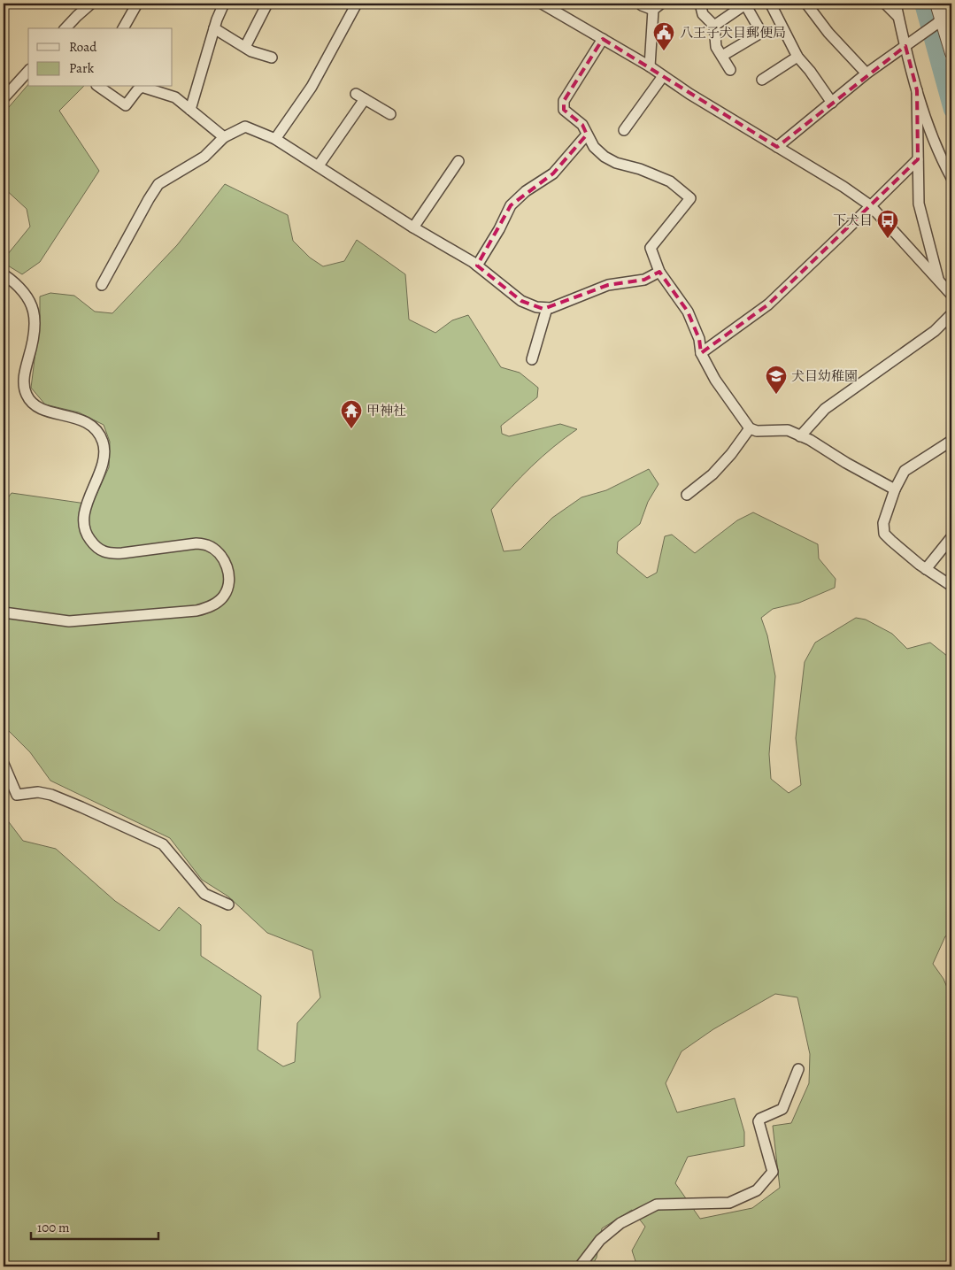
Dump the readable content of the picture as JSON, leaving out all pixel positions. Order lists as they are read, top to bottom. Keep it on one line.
{"places":{"public building":["八王子犬目郵便局"],"bus stop":["下犬目"],"school or university":["犬目幼稚園"],"temple":["甲神社"]},"legend":["Road","Park"],"scale_bar":"100 m"}
